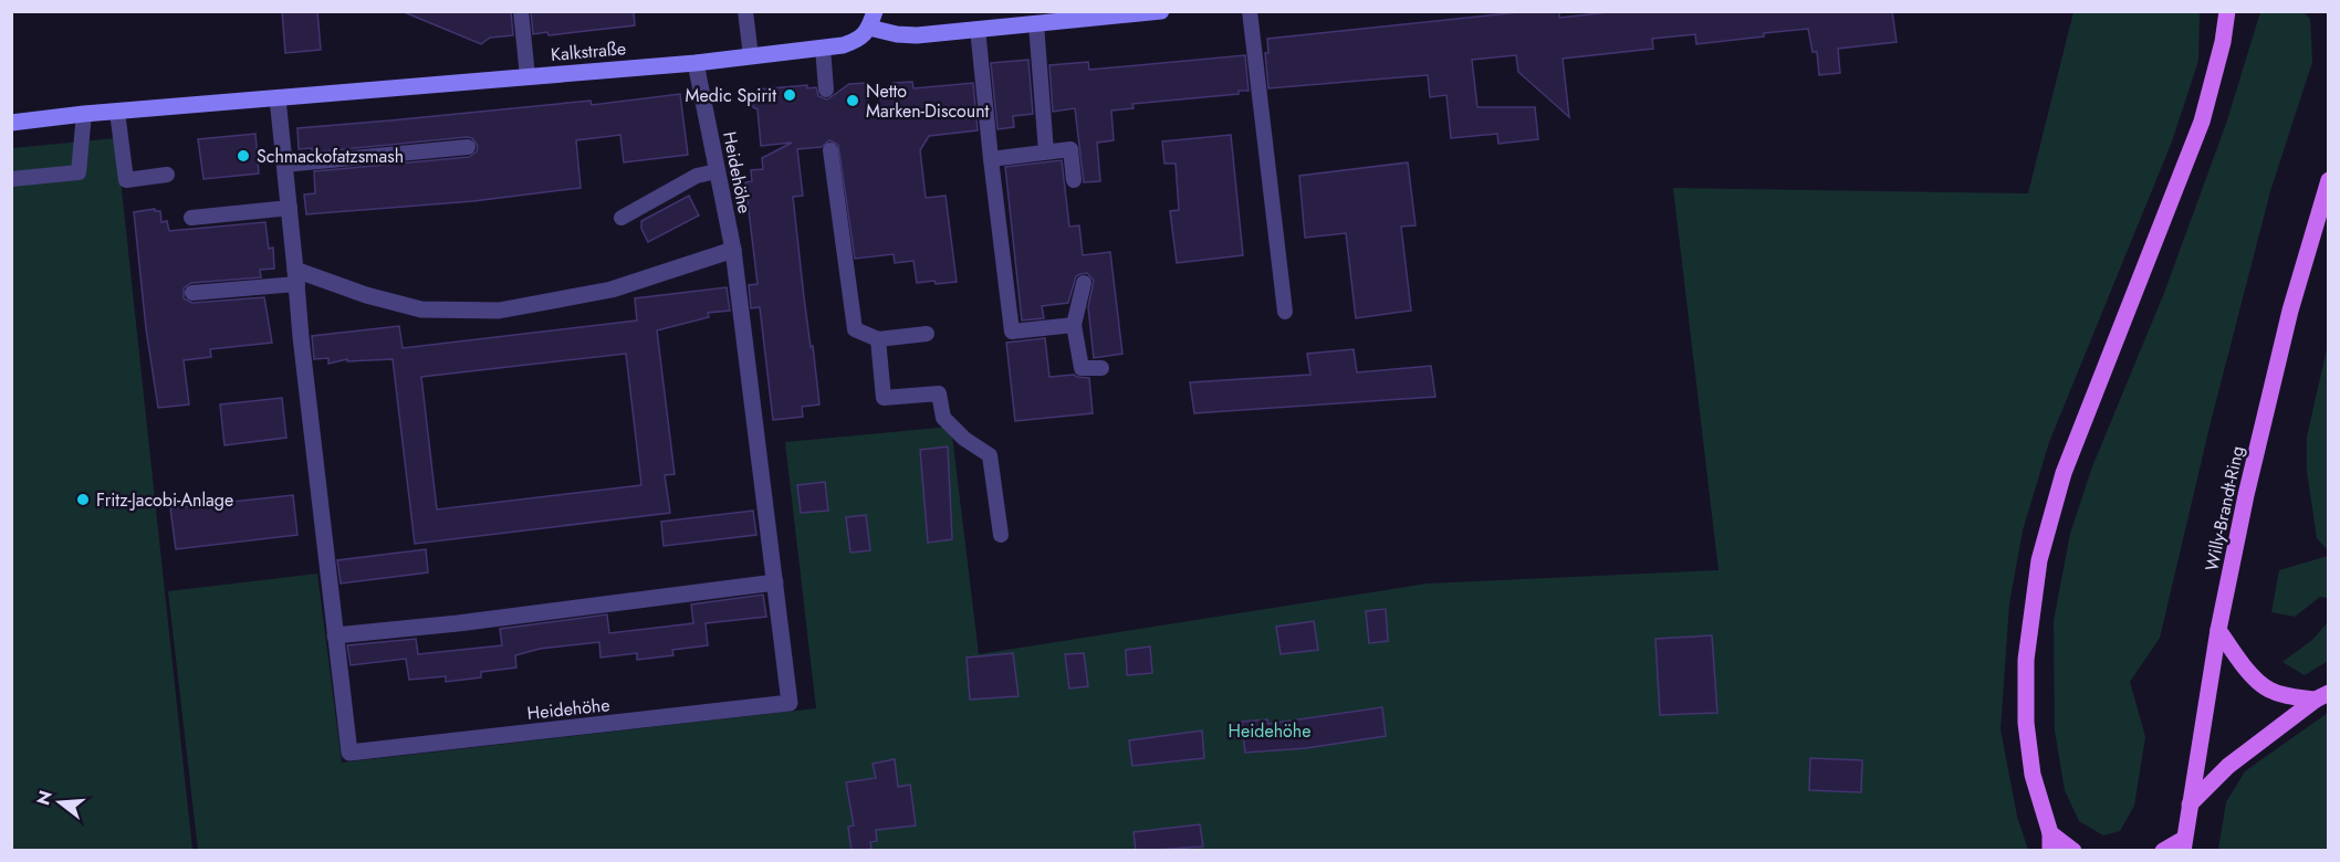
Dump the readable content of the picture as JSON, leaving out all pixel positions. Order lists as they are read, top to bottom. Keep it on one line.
{"streets":{"main road":["Willy-Brandt-Ring"],"street":["Kalkstraße","Heidehöhe"]},"crossings":[["Kalkstraße","Heidehöhe"]],"parks":["Heidehöhe"],"places":["Medic Spirit","Netto Marken-Discount","Schmackofatzsmash","Fritz-Jacobi-Anlage"],"north":"left"}
